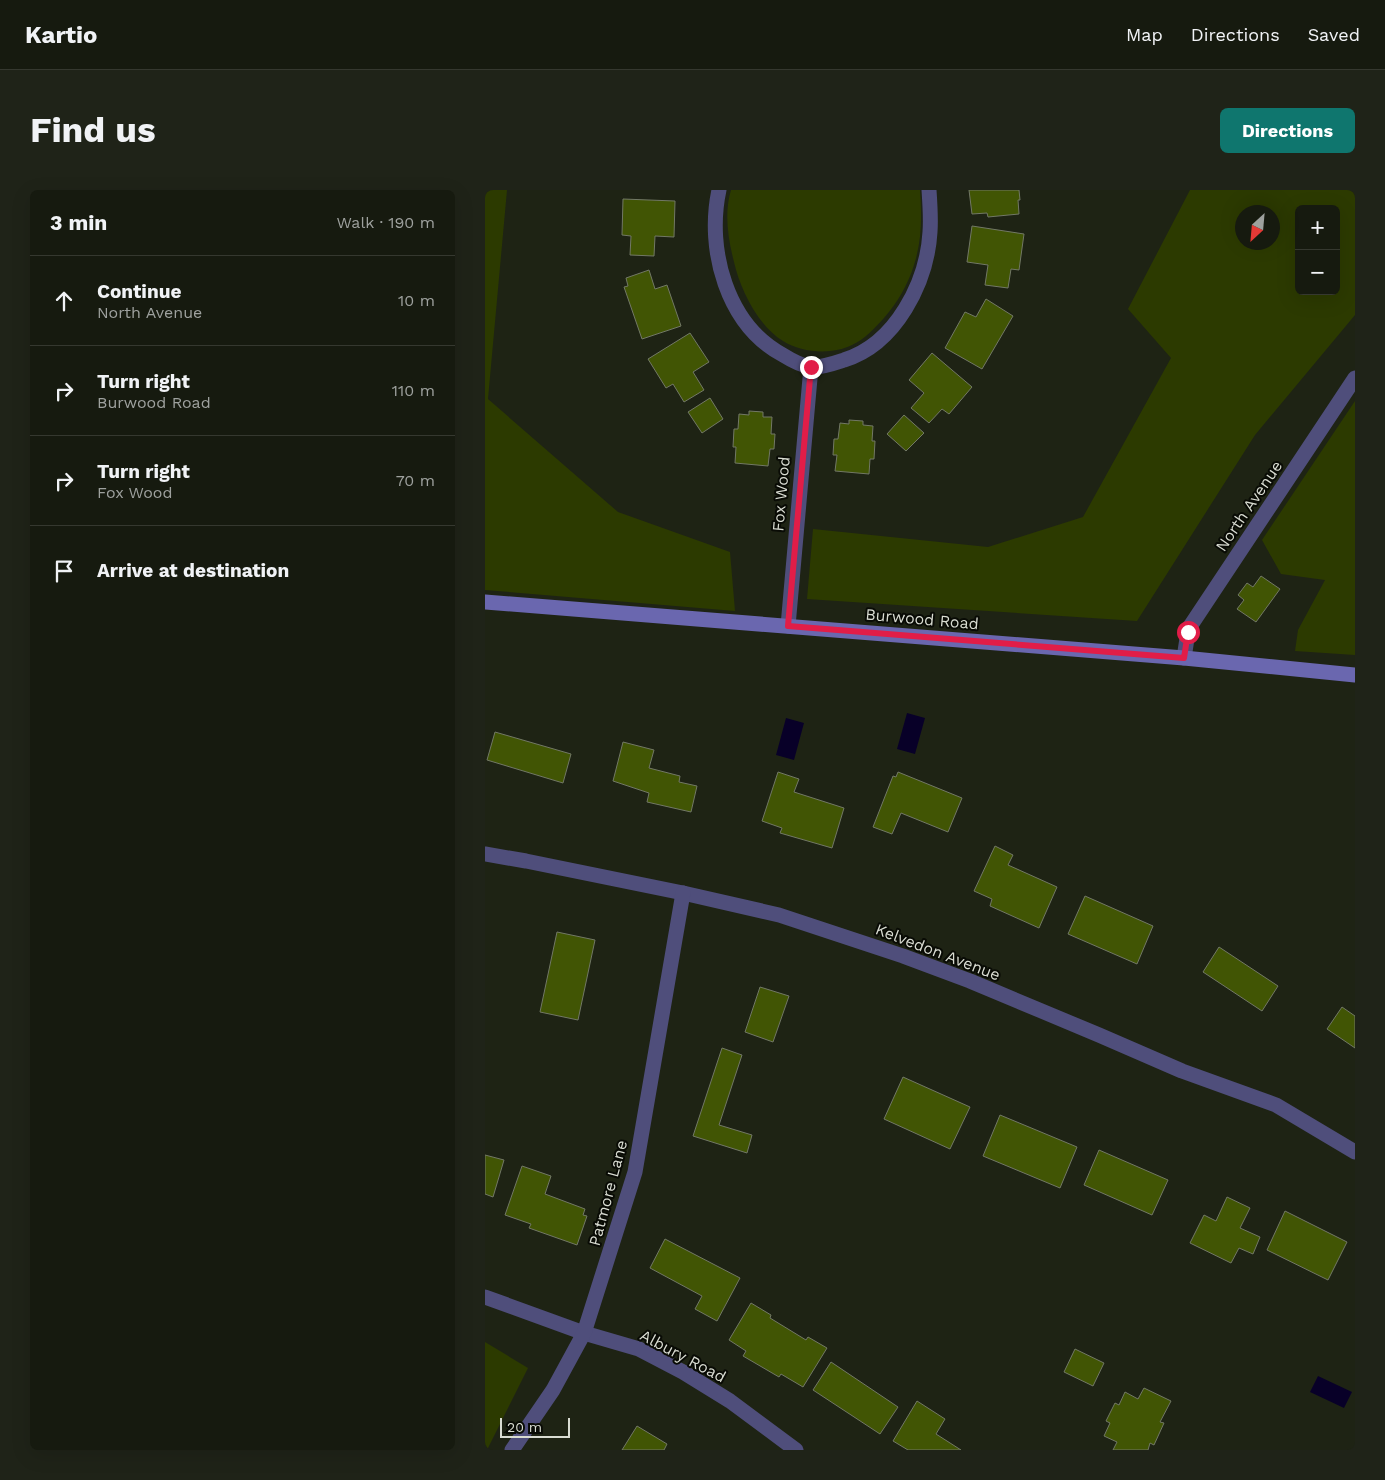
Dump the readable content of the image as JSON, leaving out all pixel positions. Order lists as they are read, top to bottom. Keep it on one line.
{"streets":{"street":["Fox Wood","North Avenue","Burwood Road","Kelvedon Avenue","Patmore Lane","Albury Road"]},"crossings":[["Fox Wood","Burwood Road"],["North Avenue","Burwood Road"],["Kelvedon Avenue","Patmore Lane"],["Patmore Lane","Albury Road"]],"scale_bar":"20 m","north":"bottom left","page":{"header":"Kartio","nav":["Map","Directions","Saved"],"buttons":"Directions","title":"Find us","heading":["3 min","Walk · 190 m"],"map_buttons":["+","−"],"list":[["Continue","North Avenue","10 m"],["Turn right","Burwood Road","110 m"],["Turn right","Fox Wood","70 m"],"Arrive at destination"],"scale":"20 m"}}
